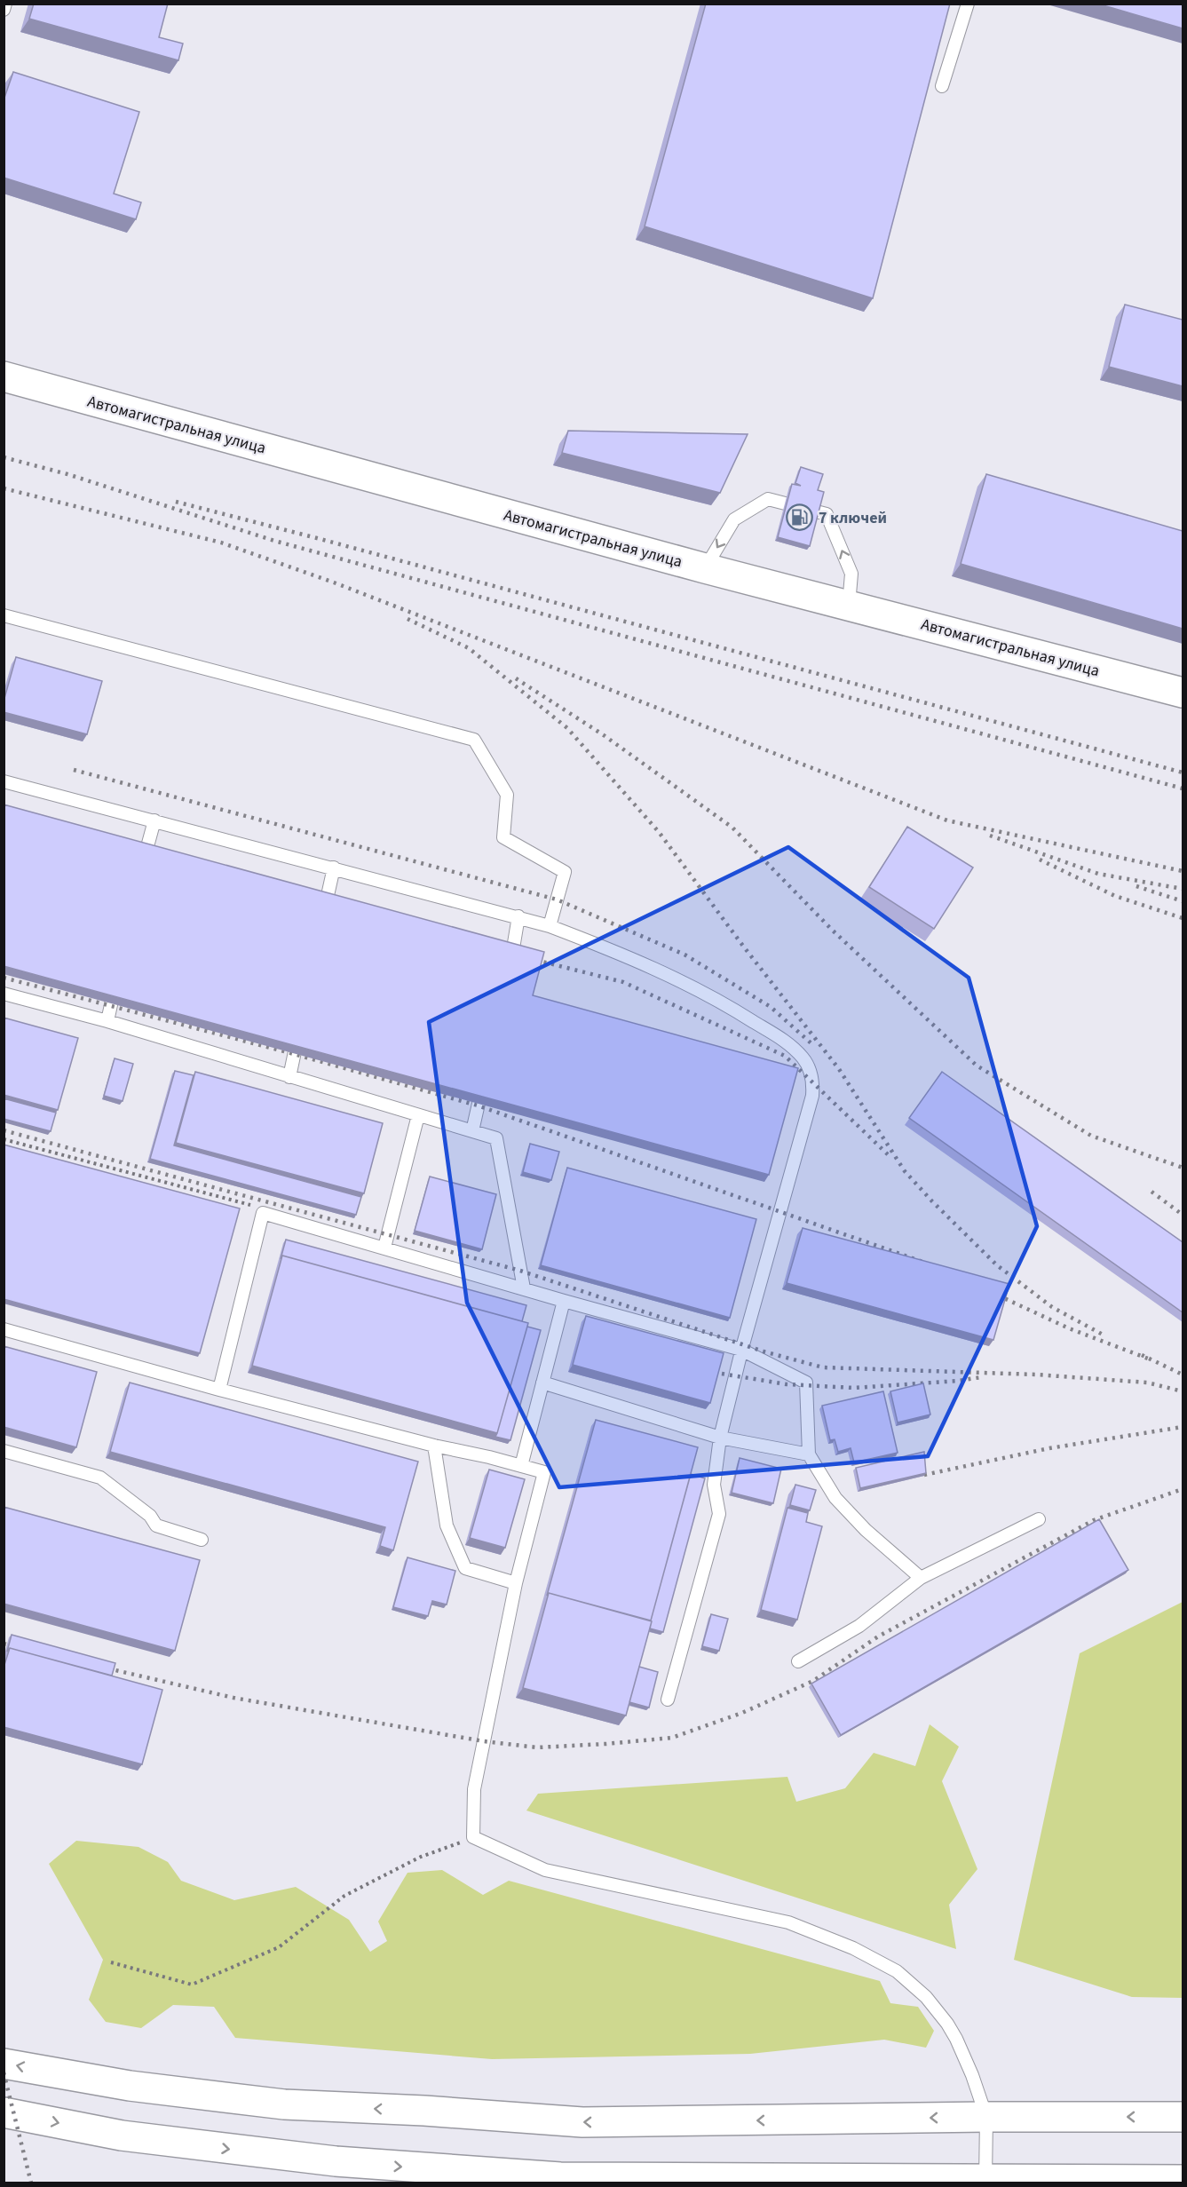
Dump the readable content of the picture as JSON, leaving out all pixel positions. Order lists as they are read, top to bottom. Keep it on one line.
{"streets":{"main road":["Автомагистральная улица"]},"places":{"fuel station":["7 ключей"]}}
